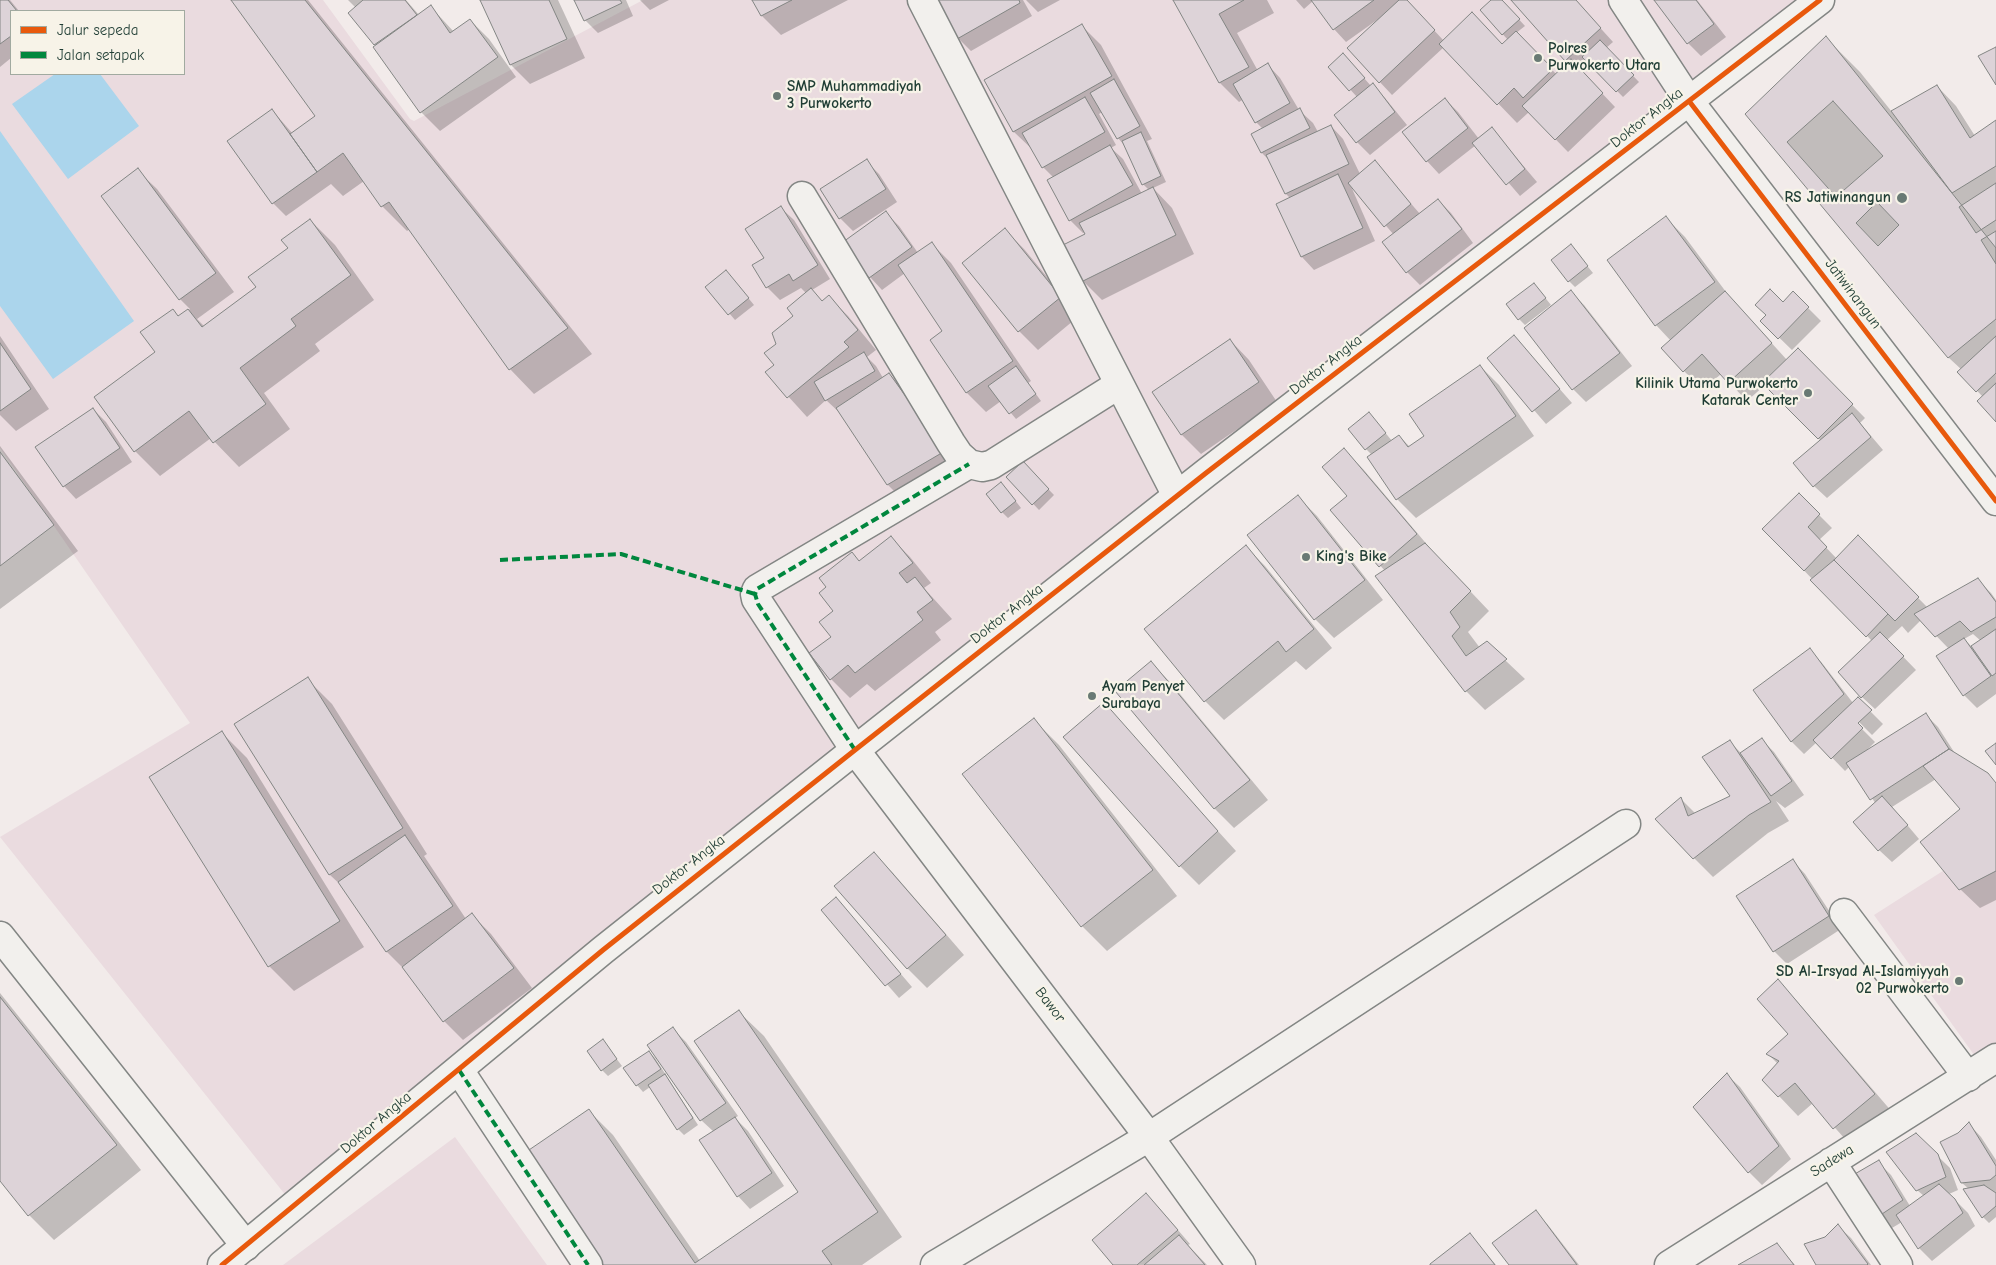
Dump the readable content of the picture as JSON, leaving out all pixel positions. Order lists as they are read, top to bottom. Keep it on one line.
{"streets":{"street":["Doktor Angka","Jatiwinangun","Bawor","Sadewa"]},"crossings":[["Doktor Angka","Jatiwinangun"],["Doktor Angka","Bawor"]],"places":["Polres Purwokerto Utara","SMP Muhammadiyah 3 Purwokerto","RS Jatiwinangun","Kilinik Utama Purwokerto Katarak Center","King's Bike","Ayam Penyet Surabaya","SD Al-Irsyad Al-Islamiyyah 02 Purwokerto"],"legend":["Jalur sepeda","Jalan setapak"]}
